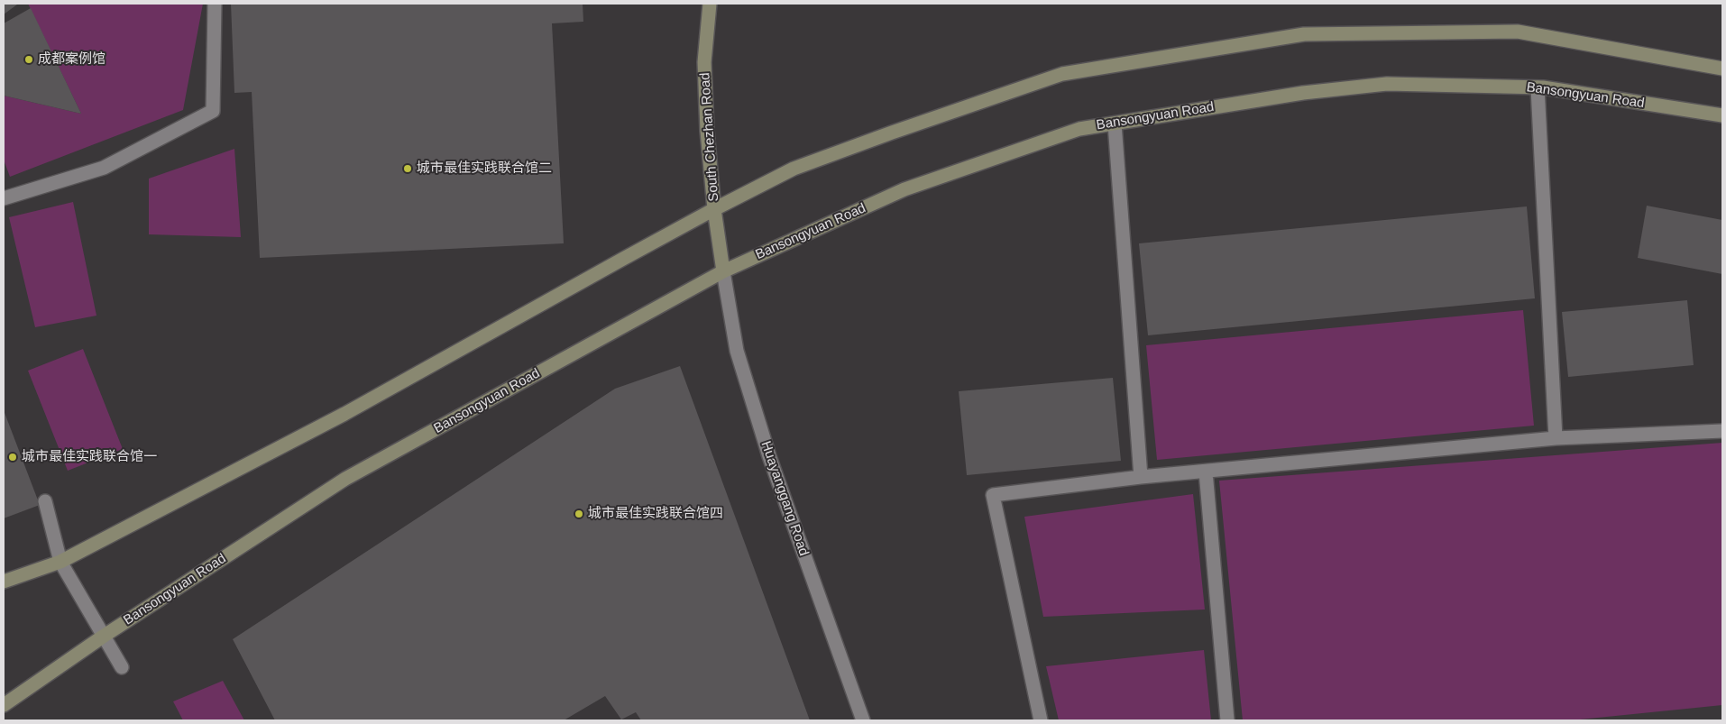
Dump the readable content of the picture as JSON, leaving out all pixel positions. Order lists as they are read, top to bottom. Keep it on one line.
{"streets":{"main road":["Bansongyuan Road","South Chezhan Road"],"street":["Huayanggang Road"]},"crossings":[["Bansongyuan Road","South Chezhan Road"],["Bansongyuan Road","Huayanggang Road"],["South Chezhan Road","Huayanggang Road"]],"places":["成都案例馆","城市最佳实践联合馆二","城市最佳实践联合馆一","城市最佳实践联合馆四"]}
